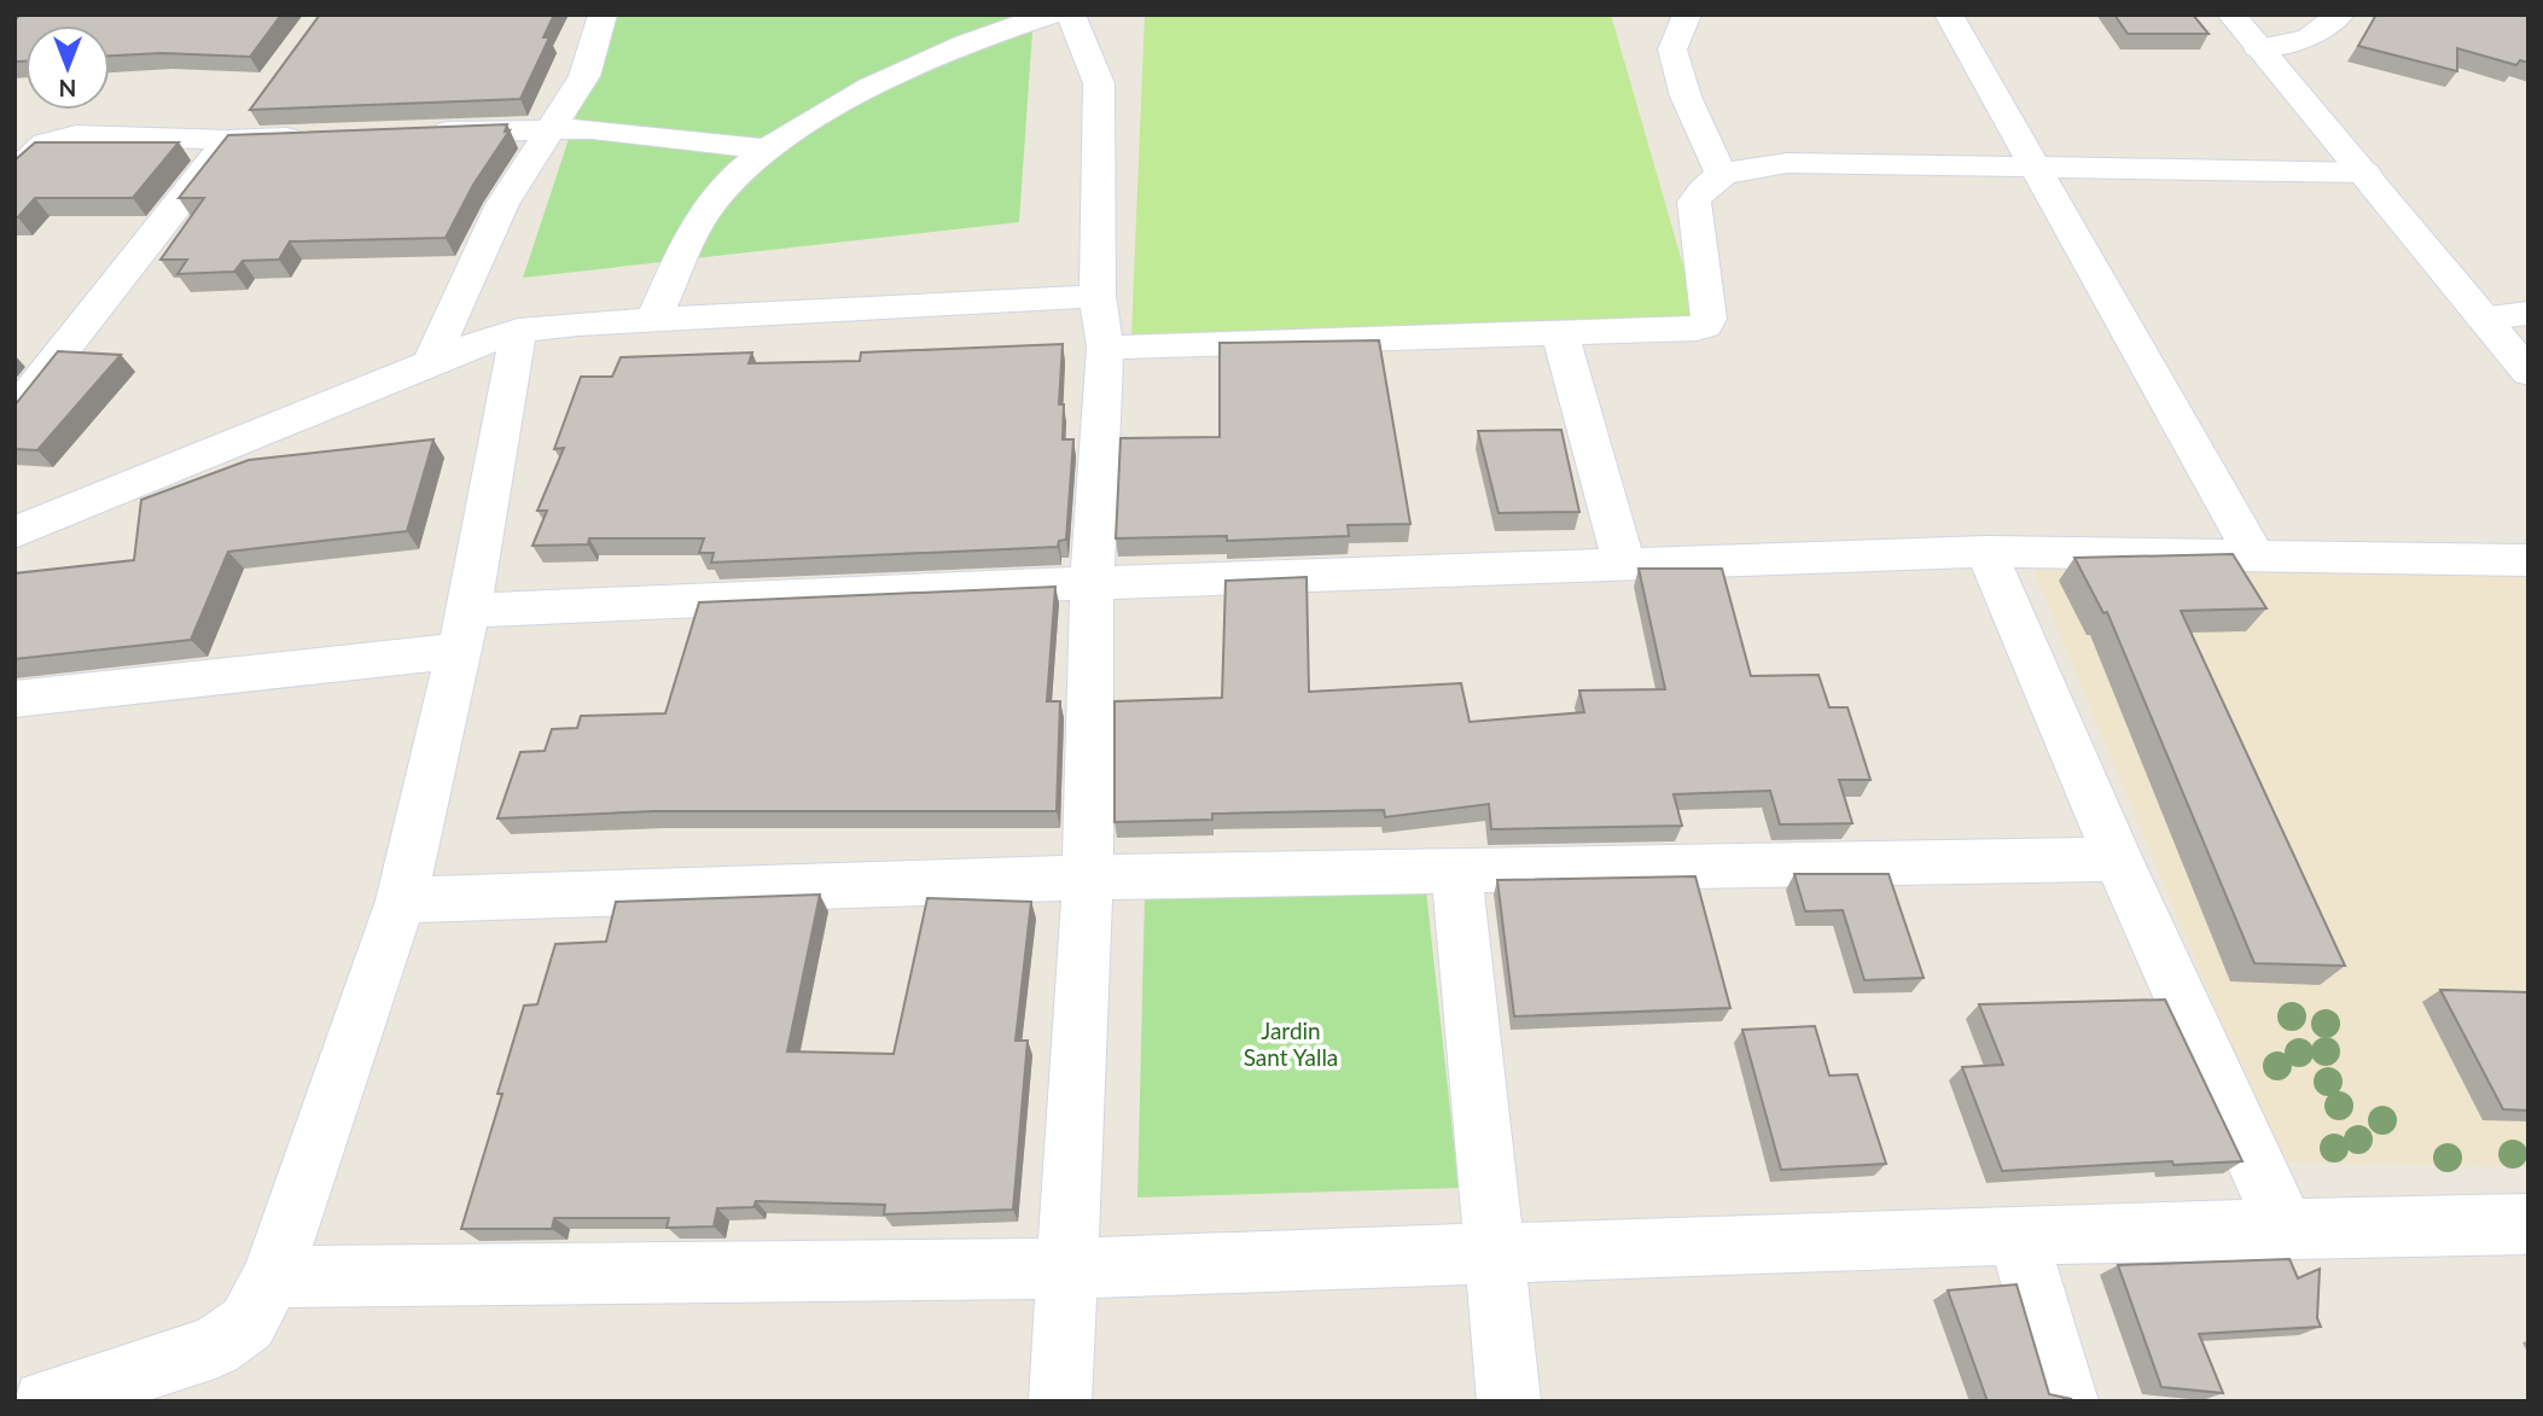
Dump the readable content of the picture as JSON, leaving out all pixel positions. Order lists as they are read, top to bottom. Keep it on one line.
{"parks":["Jardin Sant Yalla"],"north":"bottom"}
